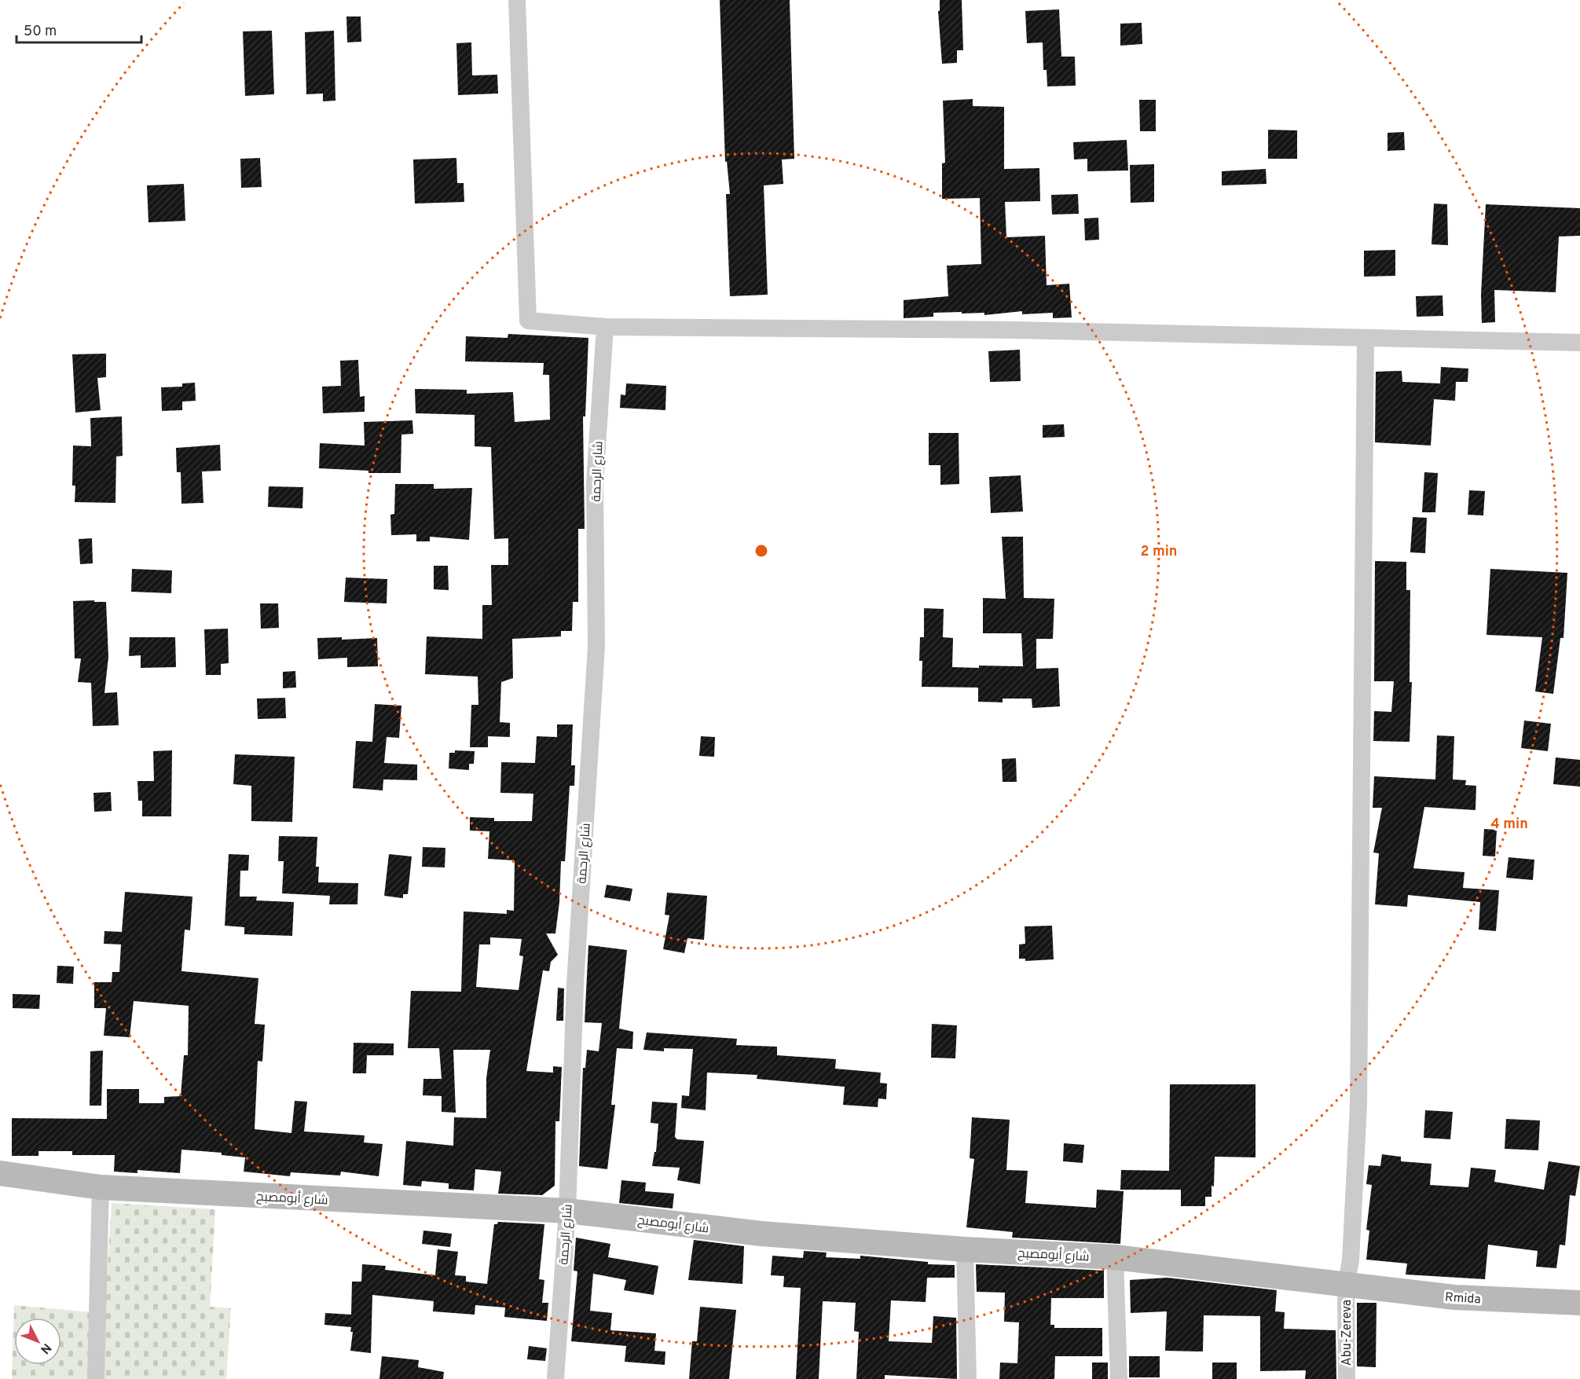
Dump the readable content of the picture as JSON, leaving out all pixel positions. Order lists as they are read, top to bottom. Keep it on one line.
{"streets":{"street":["شارع الرحمة","شارع أبومصبح","Rmida","Abu-Zereva"]},"crossings":[["شارع الرحمة","شارع أبومصبح"],["شارع أبومصبح","Rmida"],["شارع أبومصبح","Abu-Zereva"],["Rmida","Abu-Zereva"]],"scale_bar":"50 m","north":"bottom right","rings":["2 min","4 min"]}
